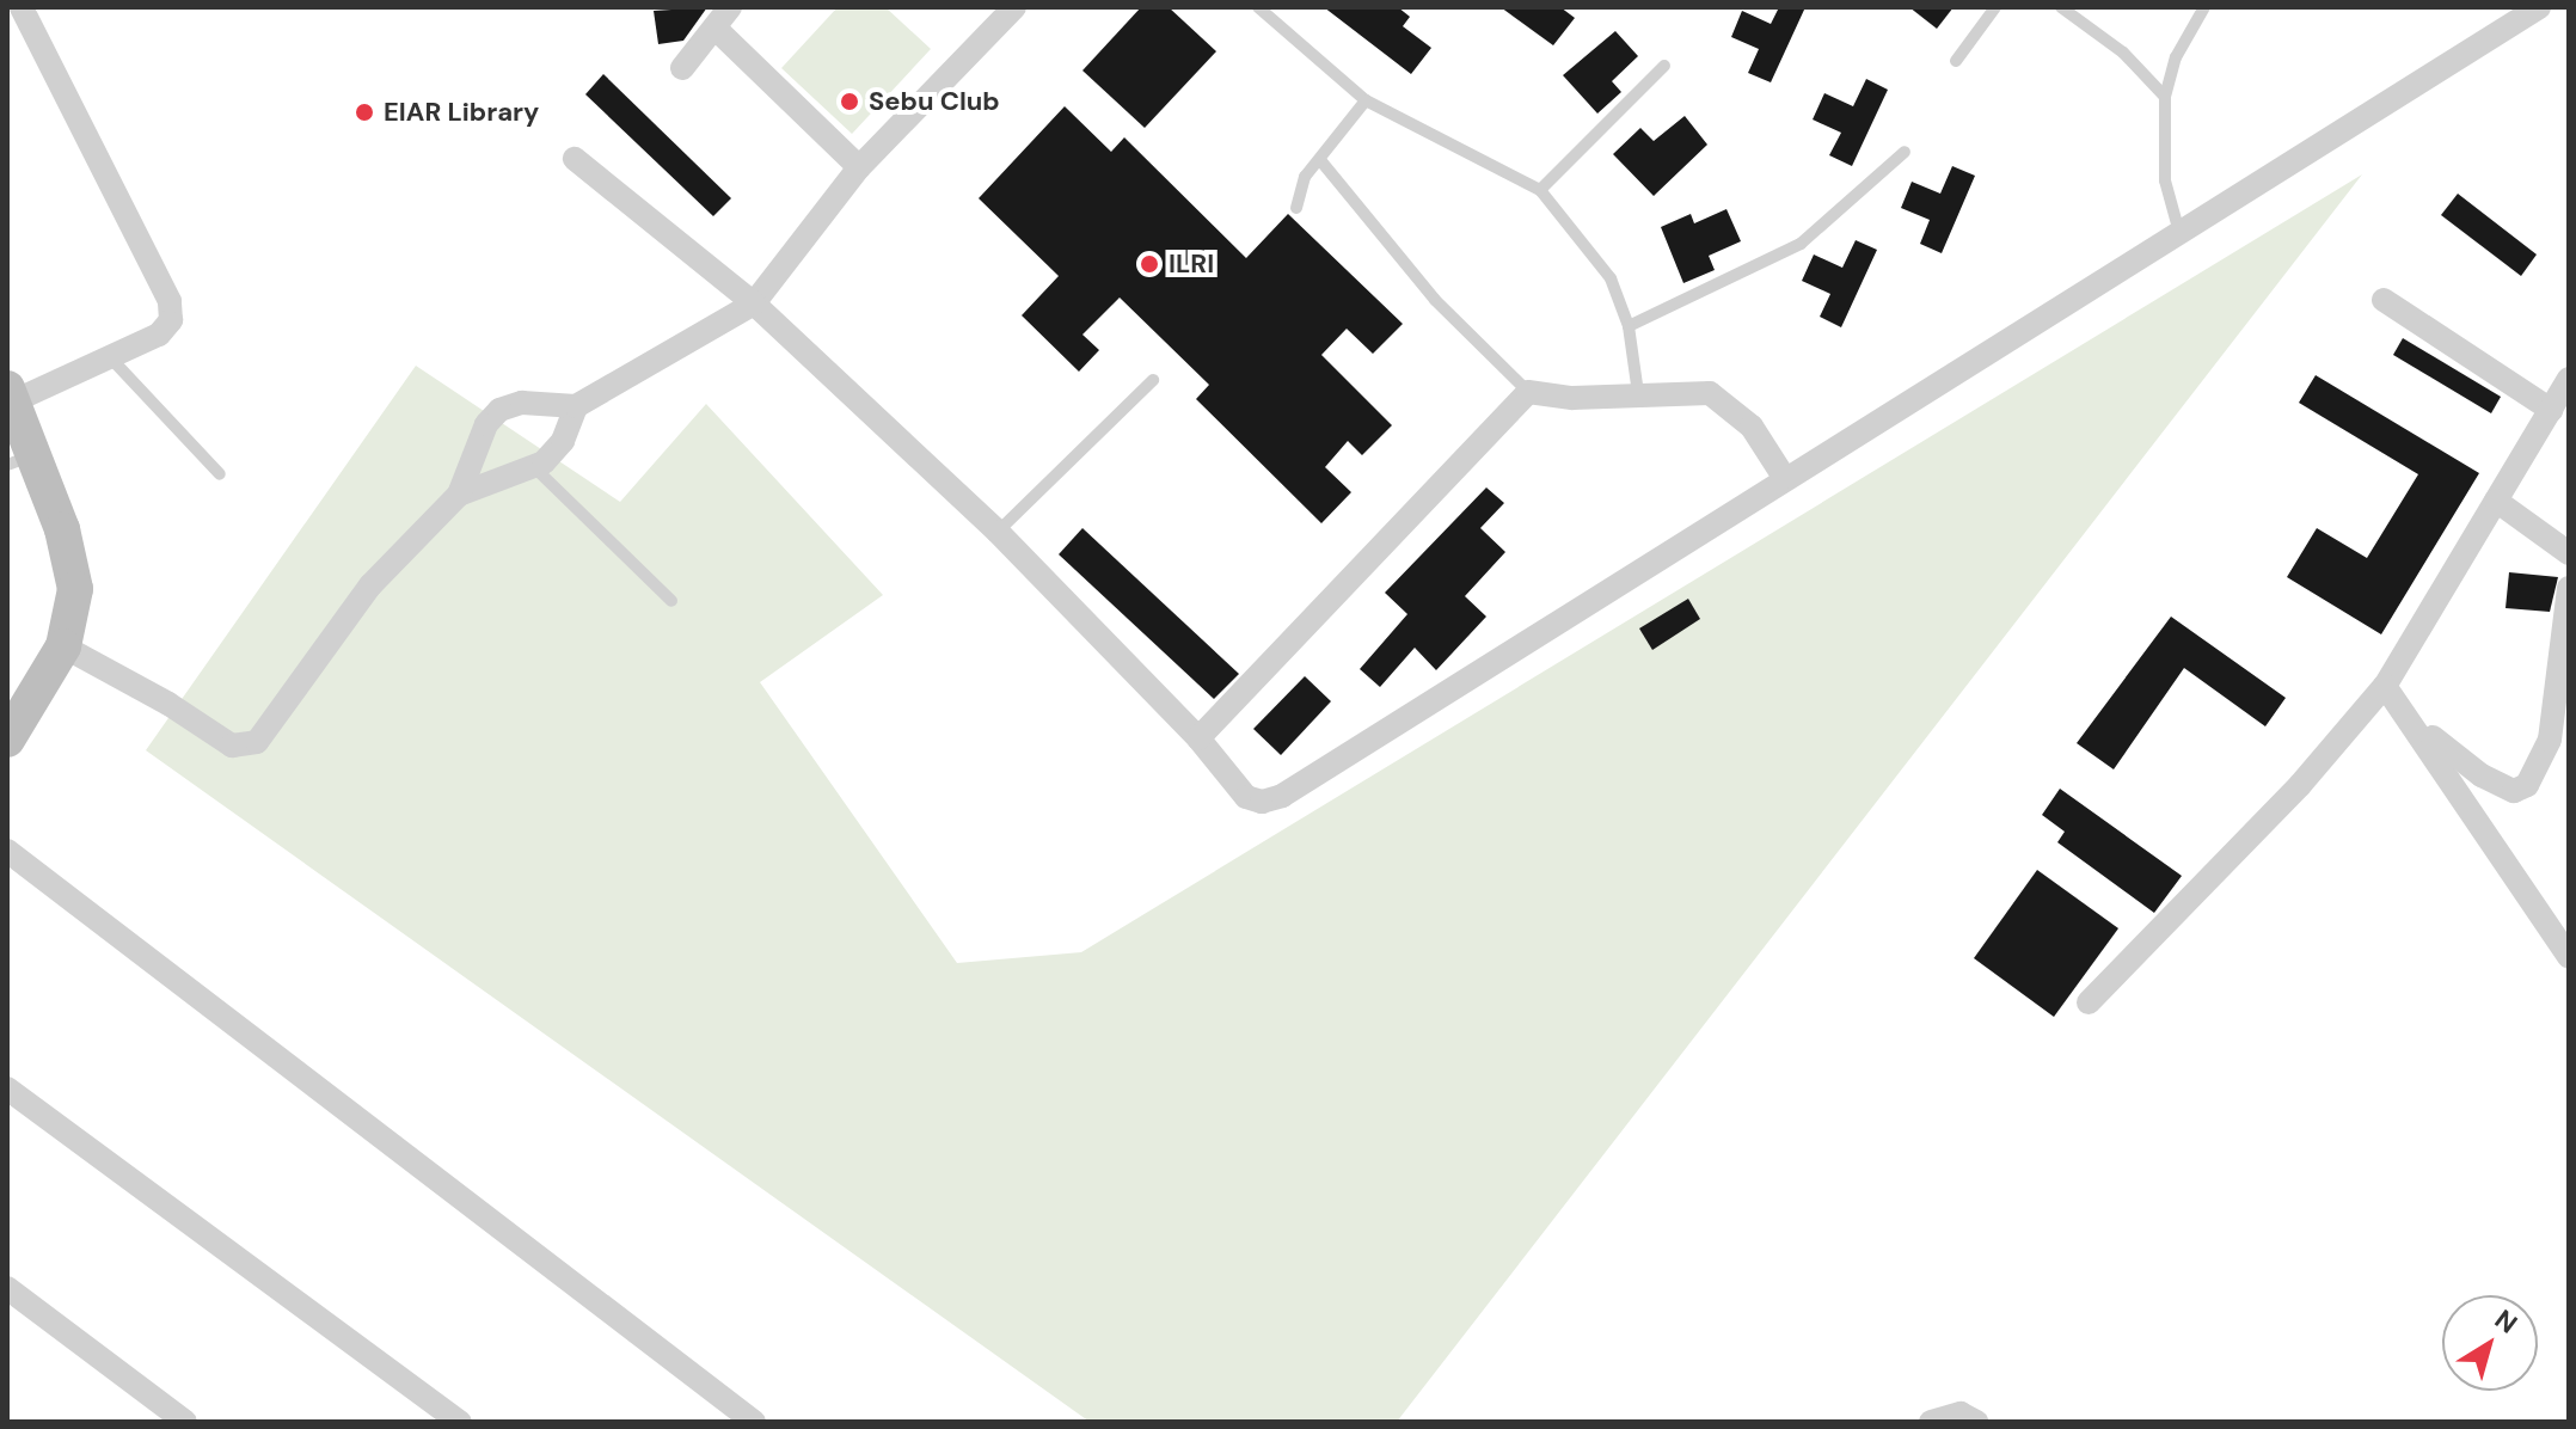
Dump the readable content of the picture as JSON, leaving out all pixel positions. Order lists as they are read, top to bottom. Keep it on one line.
{"places":["Sebu Club","EIAR Library","ILRI"],"north":"top right"}
